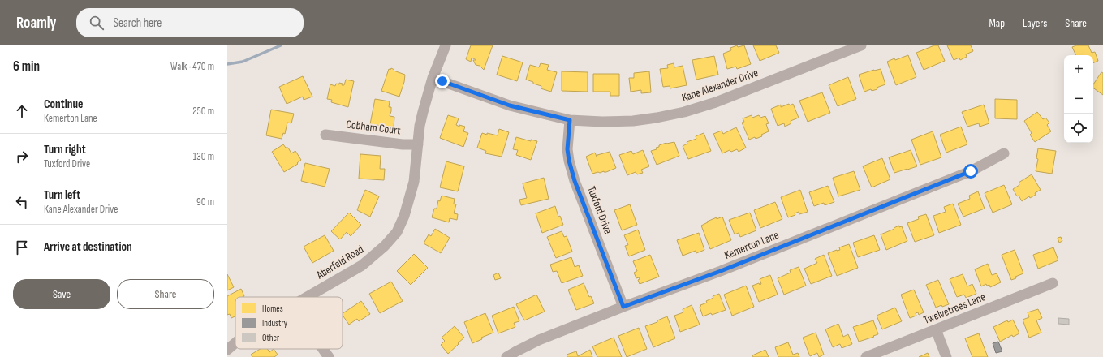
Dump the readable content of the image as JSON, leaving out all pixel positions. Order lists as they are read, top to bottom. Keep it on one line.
{"streets":{"street":["Kane Alexander Drive","Cobham Court","Tuxford Drive","Kemerton Lane","Aberfeld Road","Twelvetrees Lane"]},"crossings":[["Kane Alexander Drive","Tuxford Drive"],["Kane Alexander Drive","Aberfeld Road"],["Cobham Court","Aberfeld Road"],["Tuxford Drive","Kemerton Lane"]],"legend":["Homes","Industry","Other"],"page":{"header":"Roamly","search":"Search here","nav":["Map","Layers","Share"],"heading":["6 min","Walk · 470 m"],"map_buttons":["+","−"],"list":[["Continue","Kemerton Lane","250 m"],["Turn right","Tuxford Drive","130 m"],["Turn left","Kane Alexander Drive","90 m"],"Arrive at destination"],"buttons":["Save","Share"]}}
